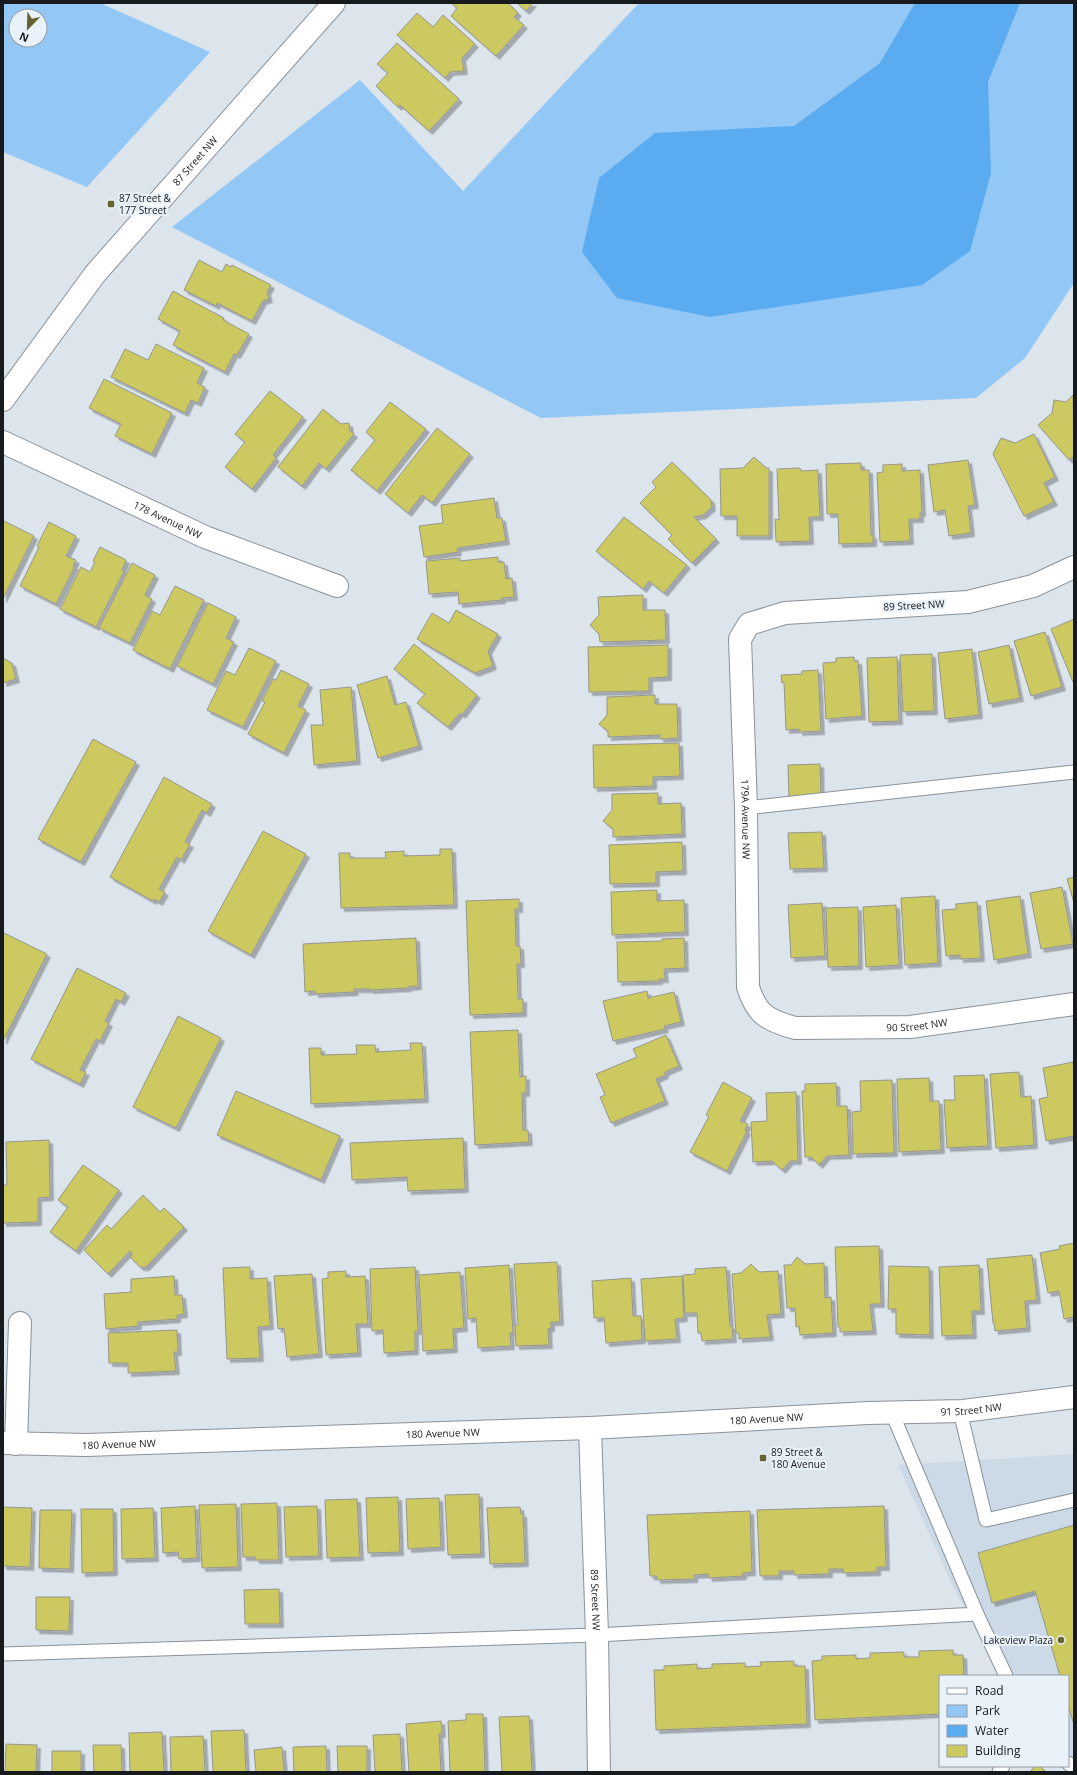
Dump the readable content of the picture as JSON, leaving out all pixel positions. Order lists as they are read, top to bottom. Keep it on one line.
{"streets":{"street":["87 Street NW","178 Avenue NW","89 Street NW","179A Avenue NW","90 Street NW","91 Street NW","180 Avenue NW"]},"crossings":[["89 Street NW","179A Avenue NW"],["89 Street NW","180 Avenue NW"],["179A Avenue NW","90 Street NW"],["91 Street NW","180 Avenue NW"]],"places":{"transit":["87 Street & 177 Street","89 Street & 180 Avenue"],"other":["Lakeview Plaza"]},"legend":["Road","Park","Water","Building"],"north":"bottom left"}
